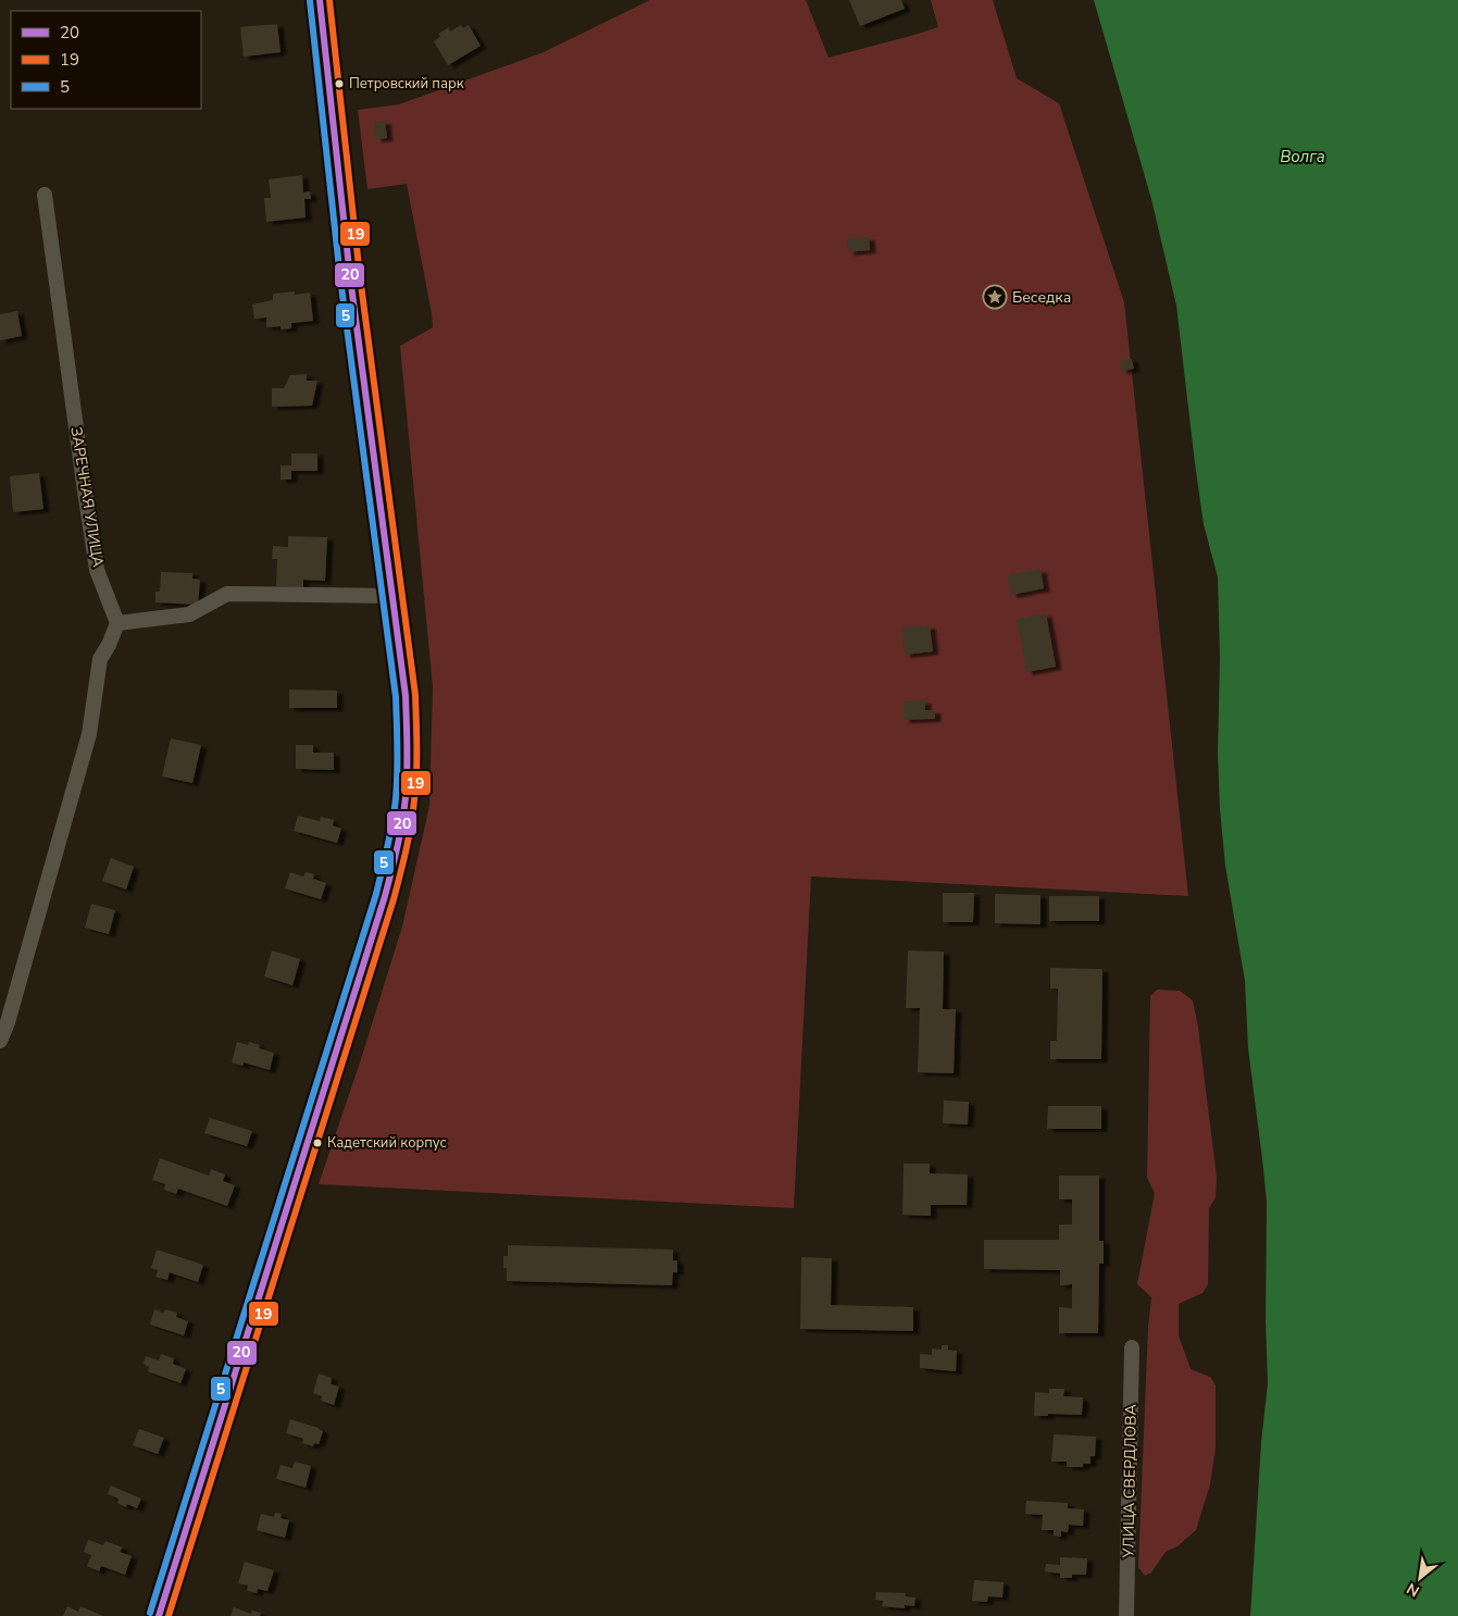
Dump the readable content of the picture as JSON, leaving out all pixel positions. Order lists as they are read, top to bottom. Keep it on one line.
{"streets":{"street":["ЗАРЕЧНАЯ УЛИЦА","УЛИЦА СВЕРДЛОВА"]},"water":["Волга"],"places":{"other":["Петровский парк","Кадетский корпус"],"place":["Беседка"]},"lines":["transit line 20","transit line 19","transit line 5"],"legend":["20","19","5"],"north":"bottom left"}
